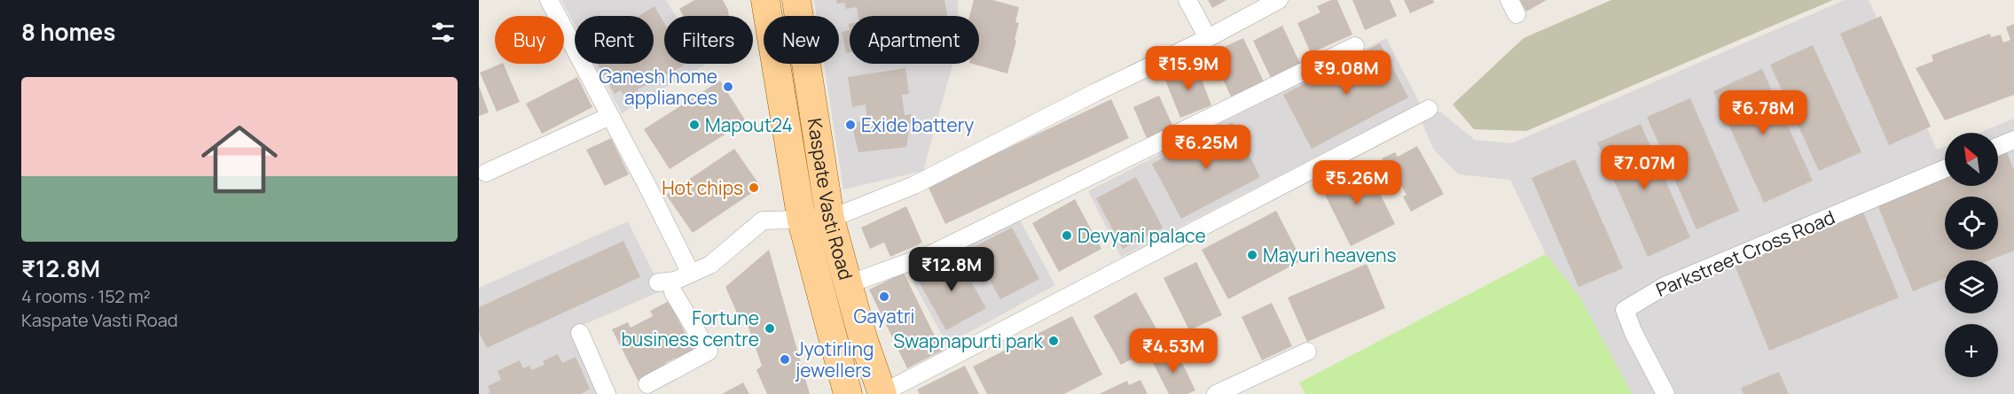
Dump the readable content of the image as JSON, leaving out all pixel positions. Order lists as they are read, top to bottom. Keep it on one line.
{"streets":{"main road":["Kaspate Vasti Road"],"street":["Parkstreet Cross Road"]},"places":["Ganesh home appliances","Mapout24","Exide battery","Hot chips","Devyani palace","Mayuri heavens","Gayatri","Fortune business centre","Swapnapurti park","Jyotirling jewellers"],"north":"top left","page":{"heading":"8 homes","chip":["Buy","Rent","Filters","New","Apartment"],"price":["₹15.9M","₹9.08M","₹6.78M","₹6.25M","₹7.07M","₹5.26M","₹12.8M","₹4.53M"],"list":[{"name":"₹12.8M","note":"4 rooms · 152 m² · Kaspate Vasti Road"}],"map_buttons":"+"}}
